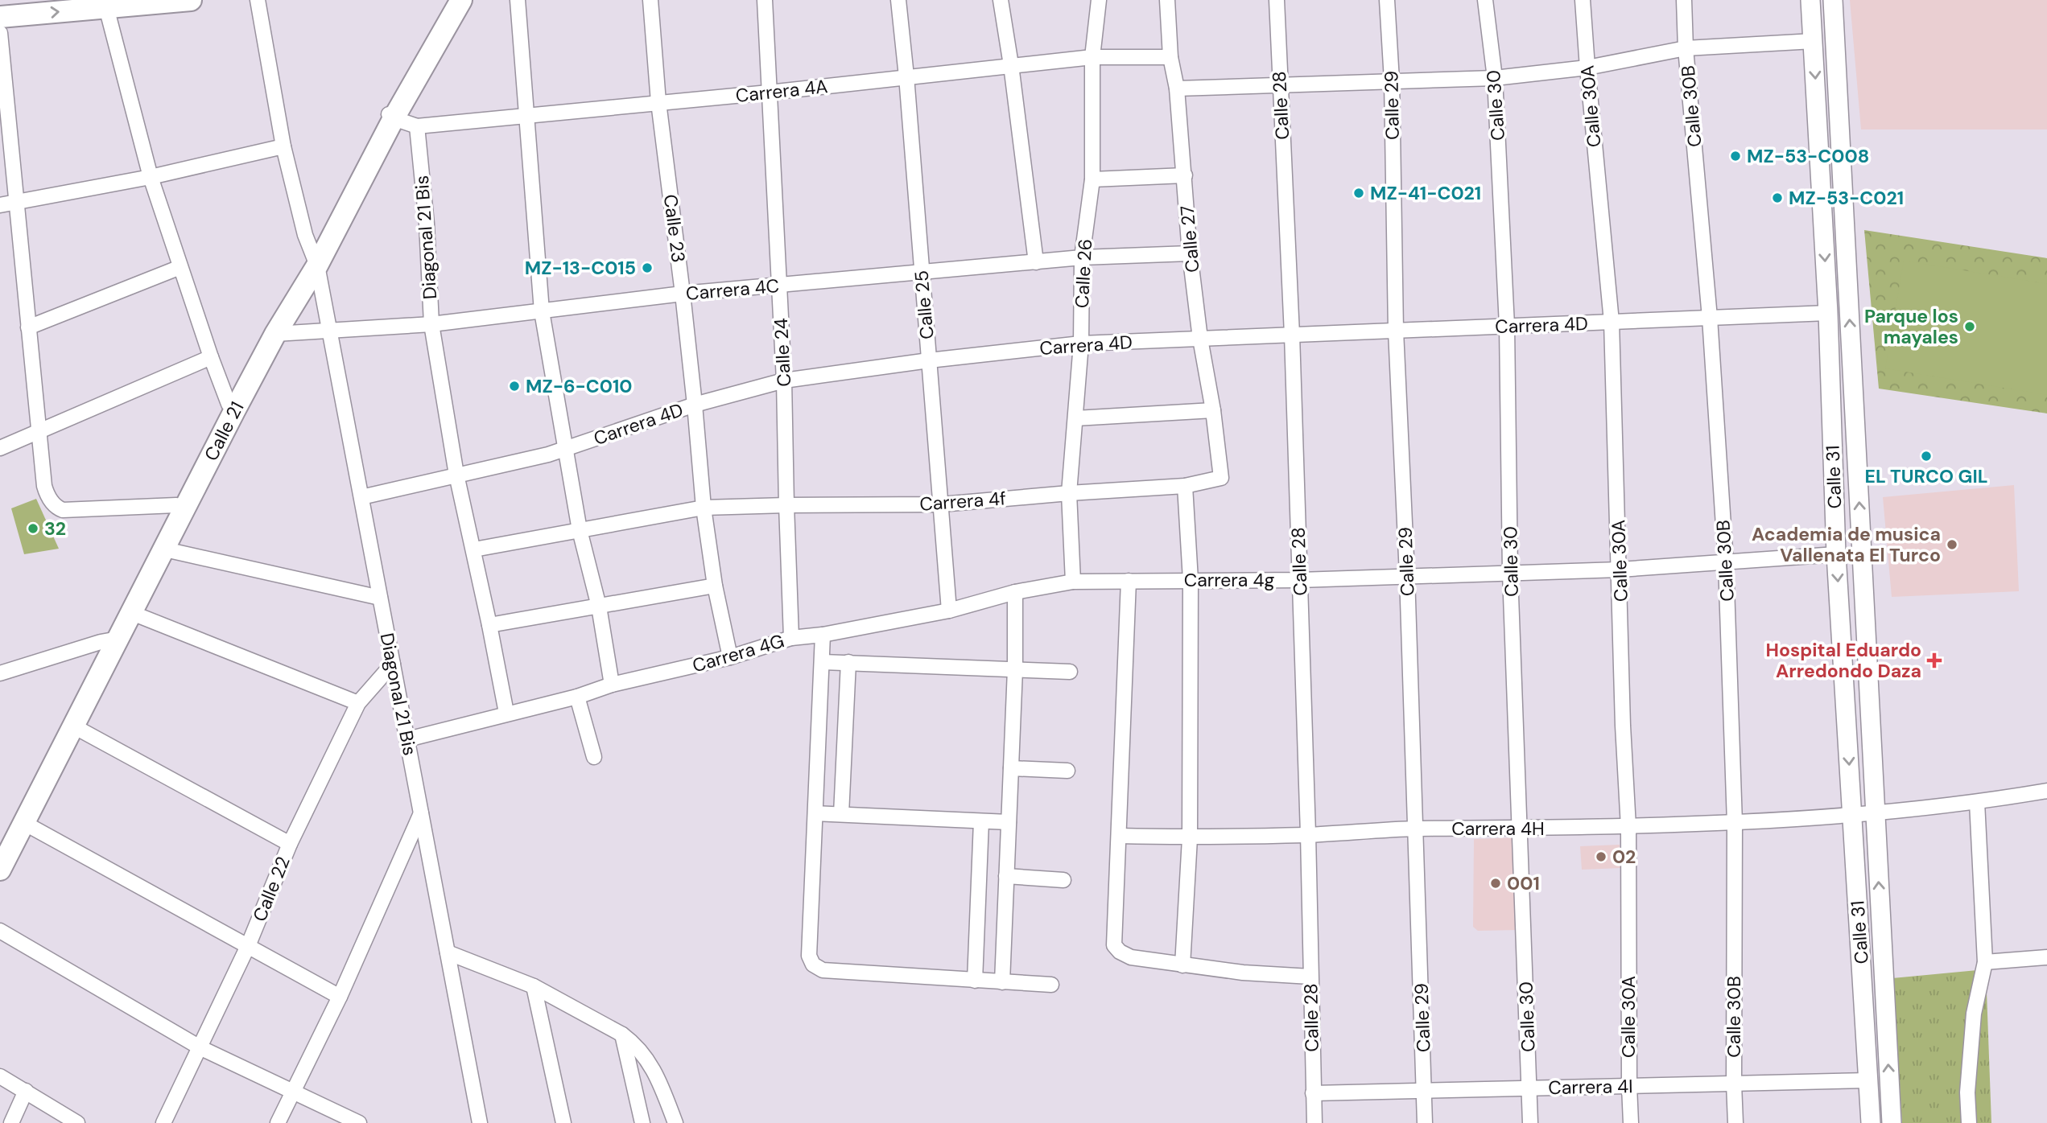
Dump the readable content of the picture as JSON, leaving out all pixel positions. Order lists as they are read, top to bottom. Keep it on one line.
{"streets":{"main road":["Calle 21"],"street":["Carrera 4A","Calle 28","Calle 29","Calle 30","Calle 30A","Calle 30B","Calle 23","Diagonal 21 Bis","Calle 27","Calle 26","Carrera 4C","Calle 25","Carrera 4D","Calle 24","Calle 31","Carrera 4f","Carrera 4g","Carrera 4G","Carrera 4H","Calle 22","Carrera 4I"]},"crossings":[["Carrera 4A","Calle 23"],["Carrera 4A","Diagonal 21 Bis"],["Carrera 4A","Calle 27"],["Carrera 4A","Calle 26"],["Carrera 4A","Calle 25"],["Carrera 4A","Calle 24"],["Carrera 4A","Calle 21"],["Calle 28","Carrera 4D"],["Calle 28","Carrera 4g"],["Calle 28","Carrera 4H"],["Calle 28","Carrera 4I"],["Calle 29","Carrera 4D"],["Calle 29","Carrera 4g"],["Calle 29","Carrera 4H"],["Calle 29","Carrera 4I"],["Calle 30","Carrera 4D"],["Calle 30","Carrera 4g"],["Calle 30","Carrera 4H"],["Calle 30","Carrera 4I"],["Calle 30A","Carrera 4D"],["Calle 30A","Carrera 4g"],["Calle 30A","Carrera 4H"],["Calle 30A","Carrera 4I"],["Calle 30B","Carrera 4D"],["Calle 30B","Carrera 4g"],["Calle 30B","Carrera 4H"],["Calle 30B","Carrera 4I"],["Calle 23","Carrera 4C"],["Calle 23","Carrera 4D"],["Calle 23","Carrera 4f"],["Calle 23","Carrera 4G"],["Diagonal 21 Bis","Carrera 4C"],["Diagonal 21 Bis","Carrera 4D"],["Diagonal 21 Bis","Calle 21"],["Diagonal 21 Bis","Carrera 4f"],["Diagonal 21 Bis","Carrera 4G"],["Diagonal 21 Bis","Calle 22"],["Calle 27","Carrera 4C"],["Calle 27","Carrera 4D"],["Calle 27","Carrera 4f"],["Calle 26","Carrera 4C"],["Calle 26","Carrera 4D"],["Calle 26","Carrera 4f"],["Calle 26","Carrera 4g"],["Calle 26","Carrera 4G"],["Carrera 4C","Calle 25"],["Carrera 4C","Calle 24"],["Carrera 4C","Calle 21"],["Calle 25","Carrera 4D"],["Calle 25","Carrera 4f"],["Calle 25","Carrera 4G"],["Carrera 4D","Calle 24"],["Carrera 4D","Calle 31"],["Calle 24","Carrera 4f"],["Calle 24","Carrera 4G"],["Calle 31","Carrera 4g"],["Calle 31","Carrera 4H"],["Calle 31","Carrera 4I"],["Carrera 4g","Carrera 4G"]],"places":{"other":["MZ-53-C008","MZ-41-C021","MZ-53-C021","MZ-13-C015","Parque los mayales","MZ-6-C010","EL TURCO GIL","32","Academia de musica Vallenata El Turco","02","001"],"health":["Hospital Eduardo Arredondo Daza"]}}
